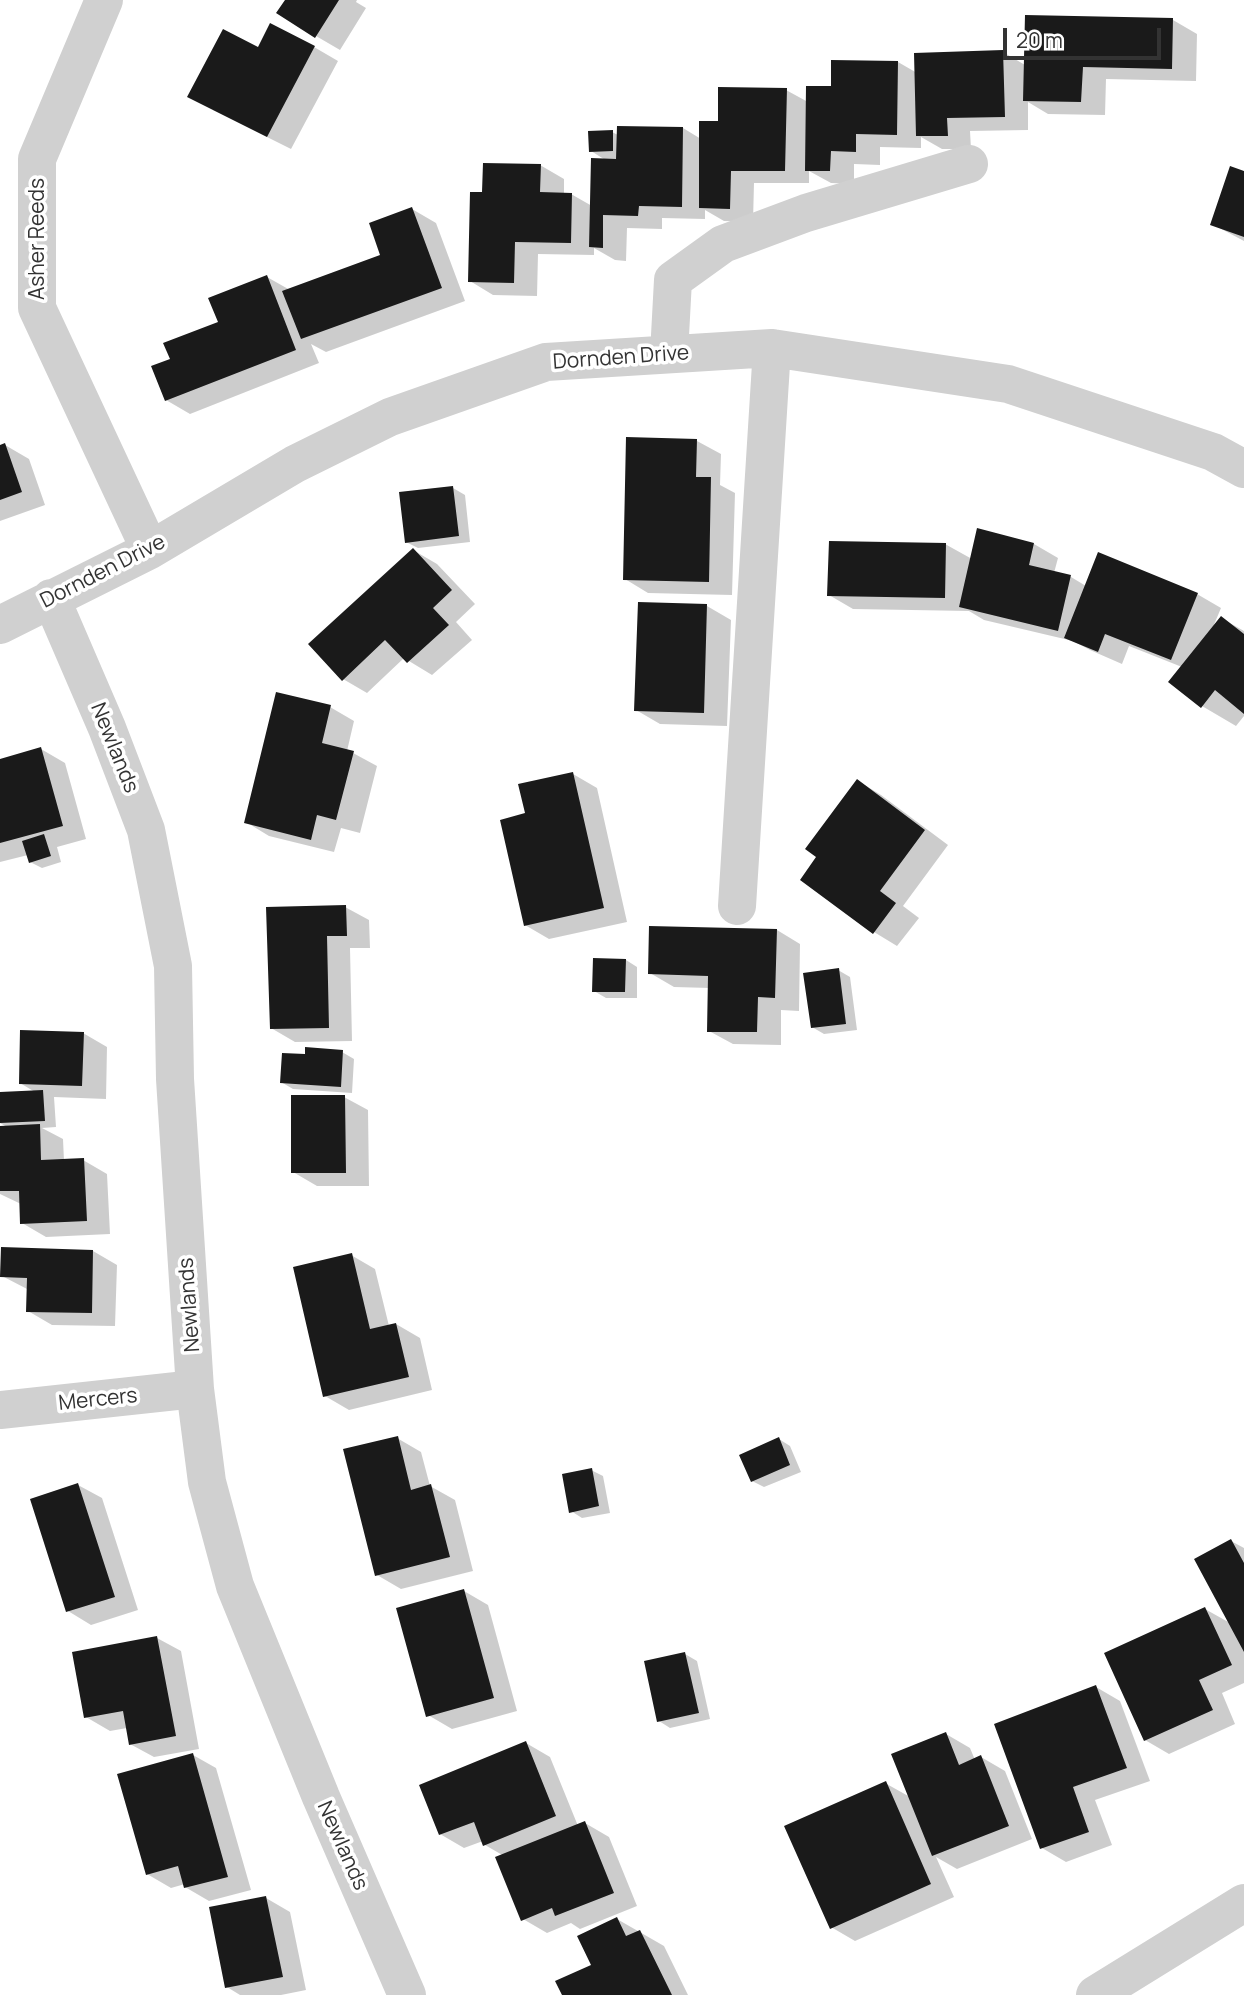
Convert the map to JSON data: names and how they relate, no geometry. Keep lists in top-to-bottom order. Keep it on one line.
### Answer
{"streets":{"street":["Asher Reeds","Dornden Drive","Newlands","Mercers"]},"crossings":[["Asher Reeds","Dornden Drive"],["Dornden Drive","Newlands"],["Newlands","Mercers"]],"scale_bar":"20 m"}
